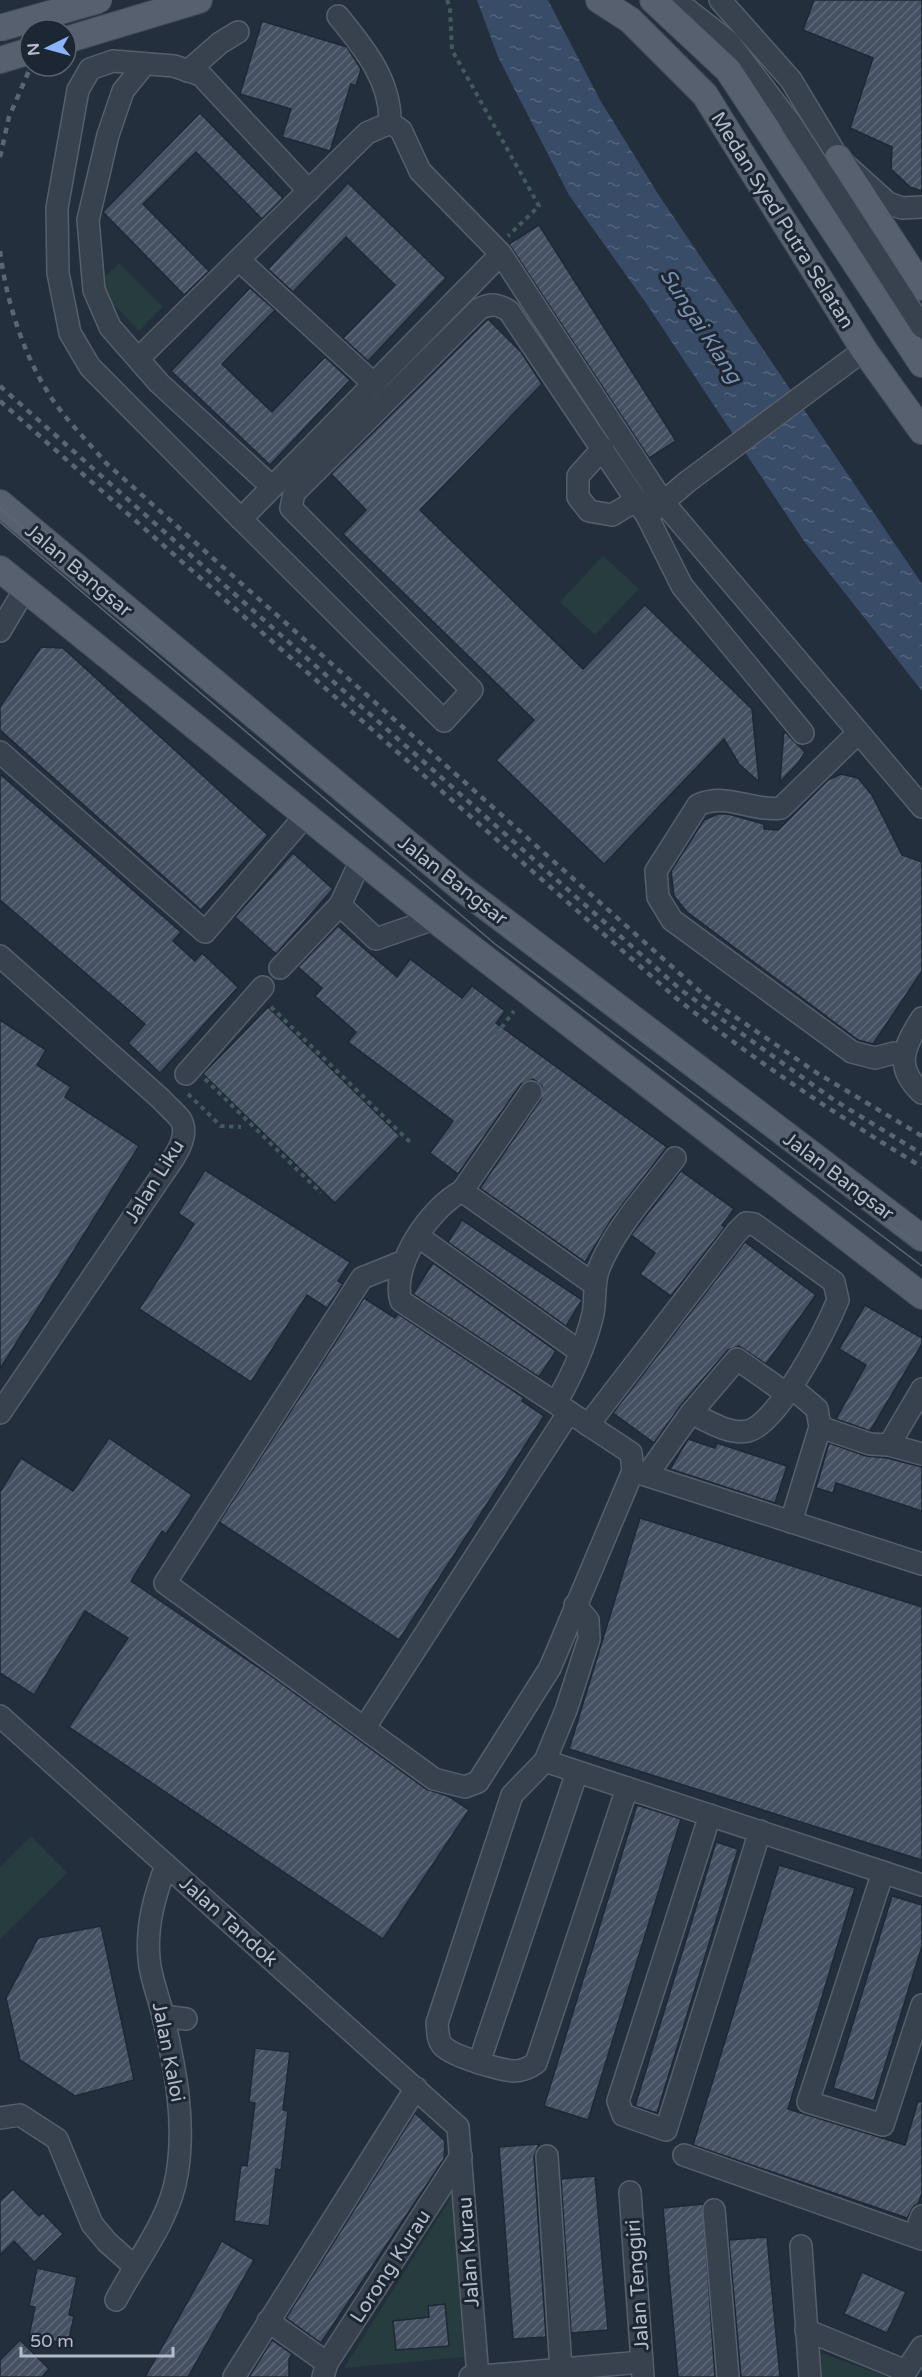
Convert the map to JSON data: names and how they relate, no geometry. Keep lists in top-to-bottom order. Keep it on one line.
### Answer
{"streets":{"main road":["Medan Syed Putra Selatan","Jalan Bangsar"],"street":["Jalan Liku","Jalan Tandok","Jalan Kaloi","Jalan Kurau","Lorong Kurau","Jalan Tenggiri"]},"crossings":[["Jalan Tandok","Jalan Kaloi"],["Jalan Tandok","Jalan Kurau"],["Jalan Kurau","Lorong Kurau"]],"water":["Sungai Klang"],"scale_bar":"50 m","north":"left"}
